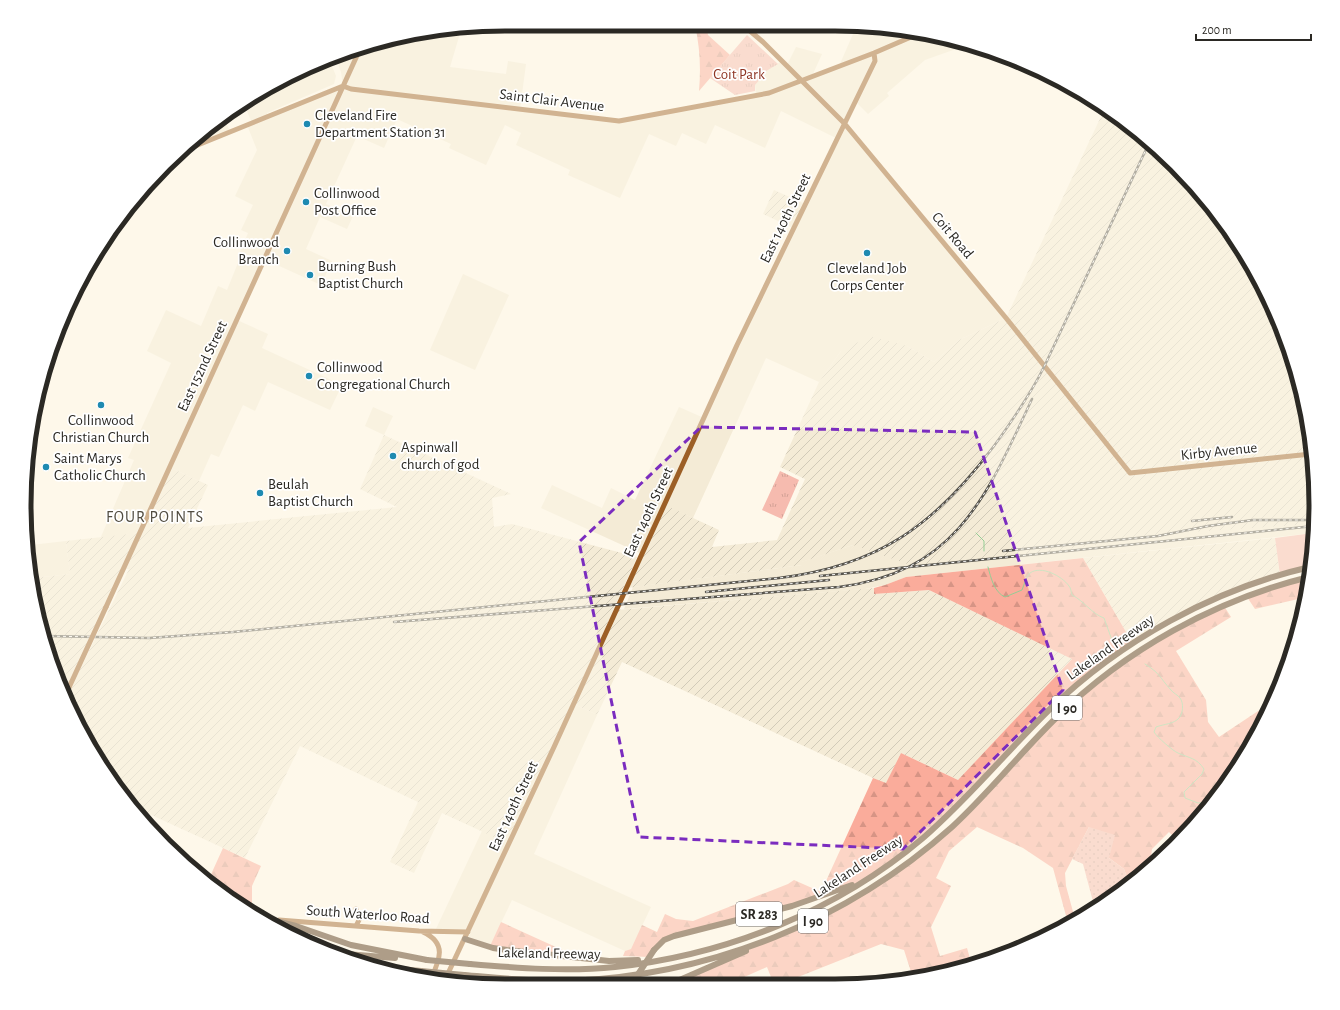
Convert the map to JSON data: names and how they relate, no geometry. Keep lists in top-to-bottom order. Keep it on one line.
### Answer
{"streets":{"highway":["Lakeland Freeway","I 90","SR 283"],"street":["Saint Clair Avenue","East 140th Street","Coit Road","East 152nd Street","Kirby Avenue","South Waterloo Road"]},"crossings":[["Saint Clair Avenue","East 140th Street"],["Saint Clair Avenue","Coit Road"],["Saint Clair Avenue","East 152nd Street"],["East 140th Street","Coit Road"],["East 140th Street","South Waterloo Road"],["Coit Road","Kirby Avenue"],["Lakeland Freeway","SR 283"]],"districts":["FOUR POINTS"],"parks":["Coit Park"],"places":["Cleveland Fire Department Station 31","Collinwood Post Office","Collinwood Branch","Cleveland Job Corps Center","Burning Bush Baptist Church","Collinwood Congregational Church","Collinwood Christian Church","Aspinwall church of god","Saint Marys Catholic Church","Beulah Baptist Church"],"scale_bar":"200 m"}
